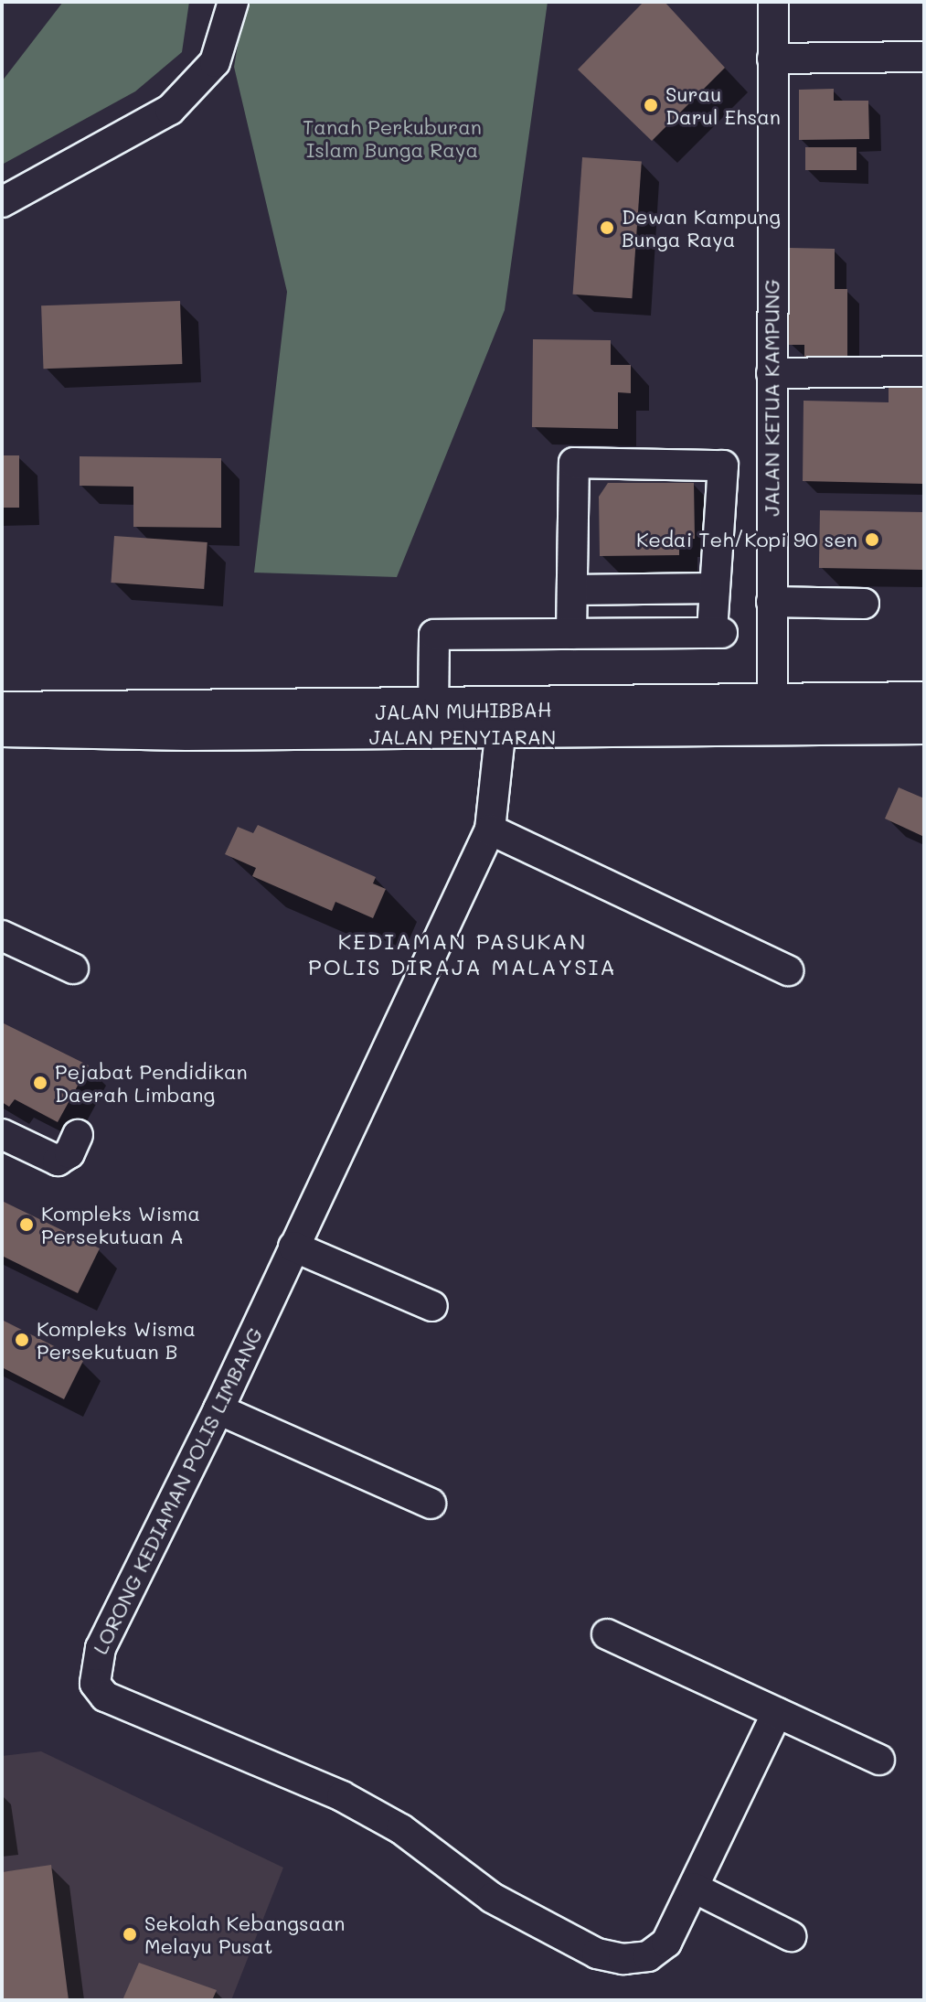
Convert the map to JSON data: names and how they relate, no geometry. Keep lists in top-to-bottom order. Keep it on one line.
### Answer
{"streets":{"main road":["JALAN MUHIBBAH"],"street":["JALAN KETUA KAMPUNG","JALAN PENYIARAN","LORONG KEDIAMAN POLIS LIMBANG"]},"crossings":[["JALAN KETUA KAMPUNG","JALAN MUHIBBAH"],["JALAN MUHIBBAH","JALAN PENYIARAN"],["JALAN MUHIBBAH","LORONG KEDIAMAN POLIS LIMBANG"],["JALAN PENYIARAN","LORONG KEDIAMAN POLIS LIMBANG"]],"districts":["KEDIAMAN PASUKAN POLIS DIRAJA MALAYSIA"],"parks":["Tanah Perkuburan Islam Bunga Raya"],"places":["Surau Darul Ehsan","Dewan Kampung Bunga Raya","Kedai Teh/Kopi 90 sen","Pejabat Pendidikan Daerah Limbang","Kompleks Wisma Persekutuan A","Kompleks Wisma Persekutuan B","Sekolah Kebangsaan Melayu Pusat"]}
